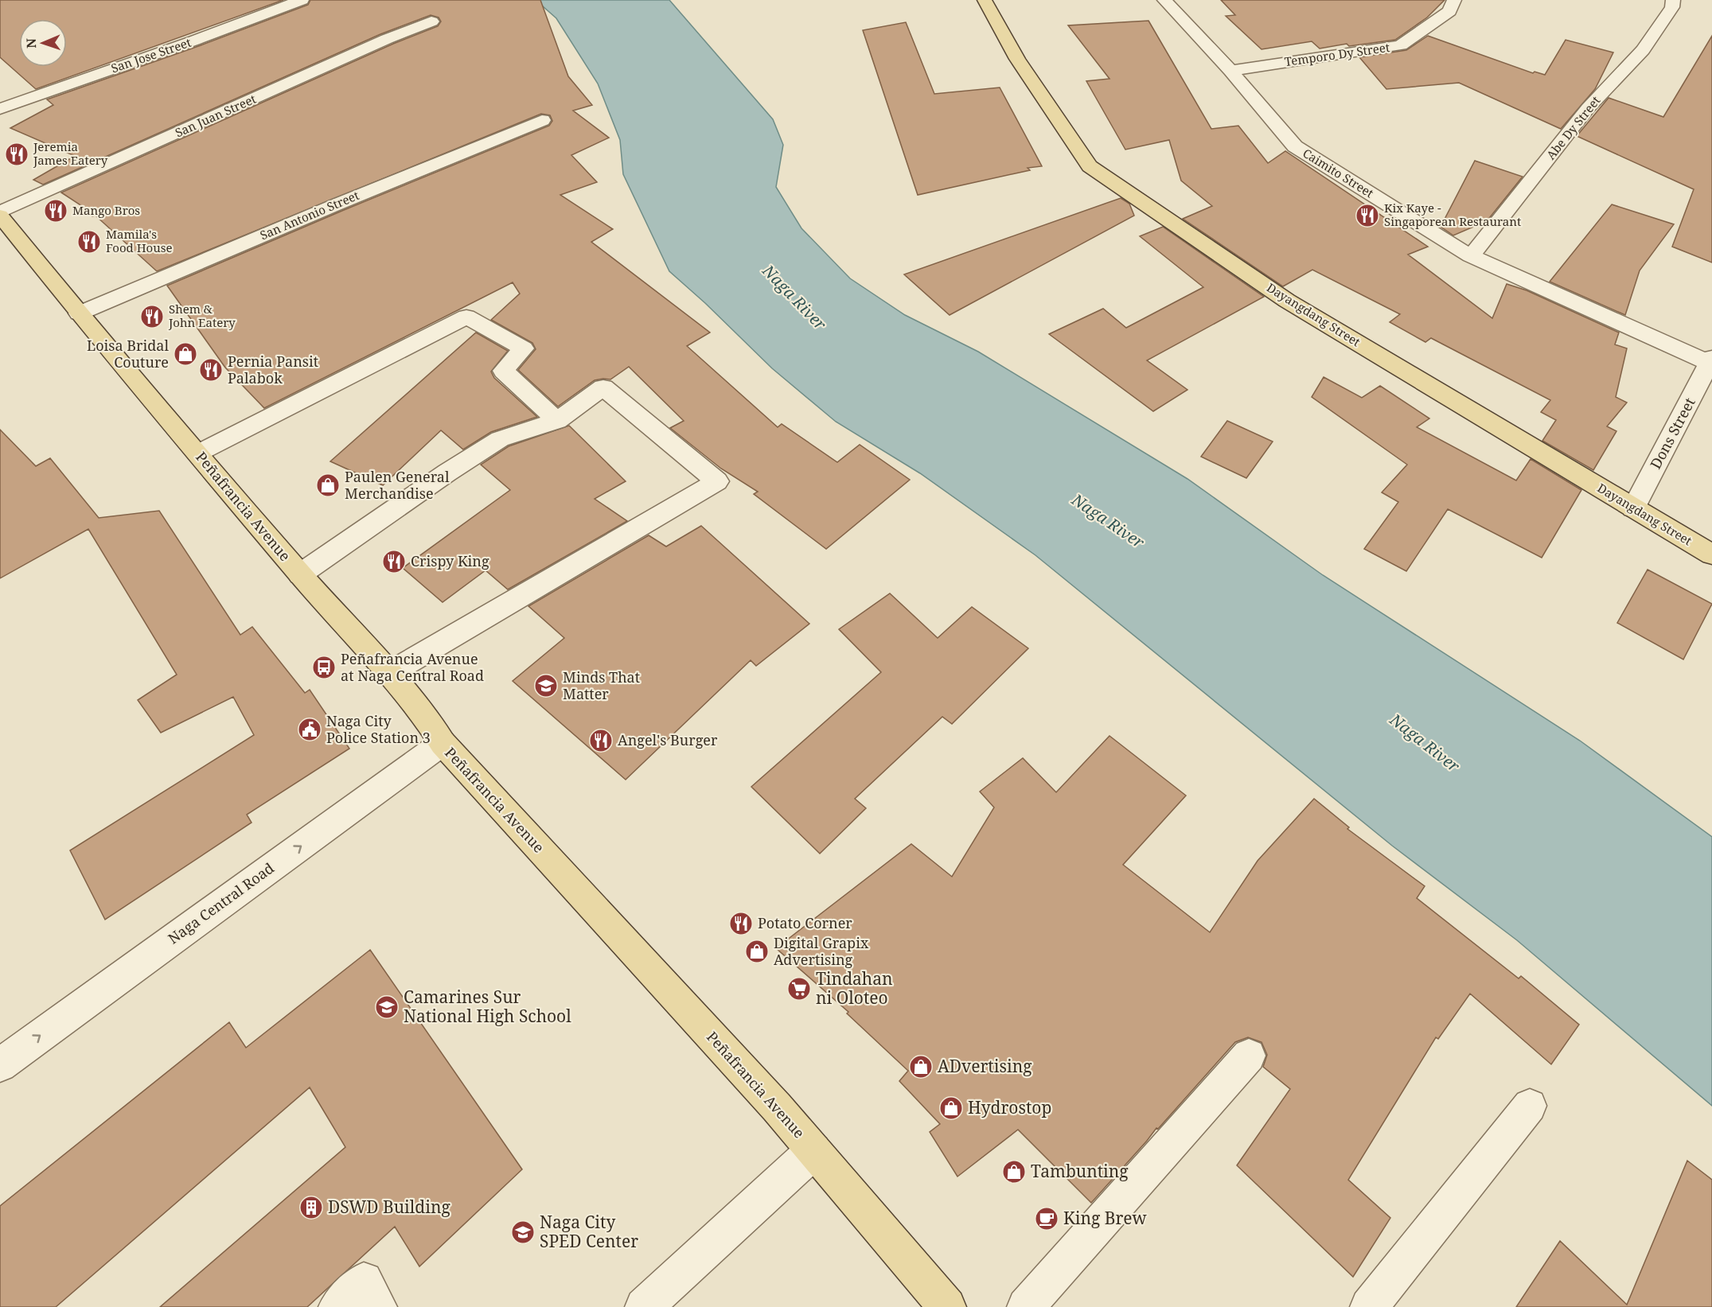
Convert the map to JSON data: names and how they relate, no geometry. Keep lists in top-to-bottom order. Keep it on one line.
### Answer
{"streets":{"main road":["Dayangdang Street","Peñafrancia Avenue"],"street":["Temporo Dy Street","San Jose Street","San Juan Street","Abe Dy Street","Caimito Street","San Antonio Street","Dons Street","Naga Central Road"]},"crossings":[["Temporo Dy Street","Caimito Street"],["San Juan Street","Peñafrancia Avenue"],["Abe Dy Street","Caimito Street"],["Caimito Street","Dons Street"],["San Antonio Street","Peñafrancia Avenue"],["Dayangdang Street","Dons Street"],["Peñafrancia Avenue","Naga Central Road"]],"one_way":["Naga Central Road"],"water":["Naga River"],"places":{"restaurant":["Jeremia James Eatery","Mango Bros","Kix Kaye - Singaporean Restaurant","Mamila's Food House","Shem & John Eatery","Pernia Pansit Palabok","Crispy King","Angel's Burger","Potato Corner"],"shop":["Loisa Bridal Couture","Paulen General Merchandise","Digital Grapix Advertising","ADvertising","Hydrostop","Tambunting"],"bus stop":["Peñafrancia Avenue at Naga Central Road"],"school or university":["Minds That Matter","Camarines Sur National High School","Naga City SPED Center"],"public building":["Naga City Police Station 3"],"supermarket":["Tindahan ni Oloteo"],"building":["DSWD Building"],"cafe":["King Brew"]},"north":"left"}
